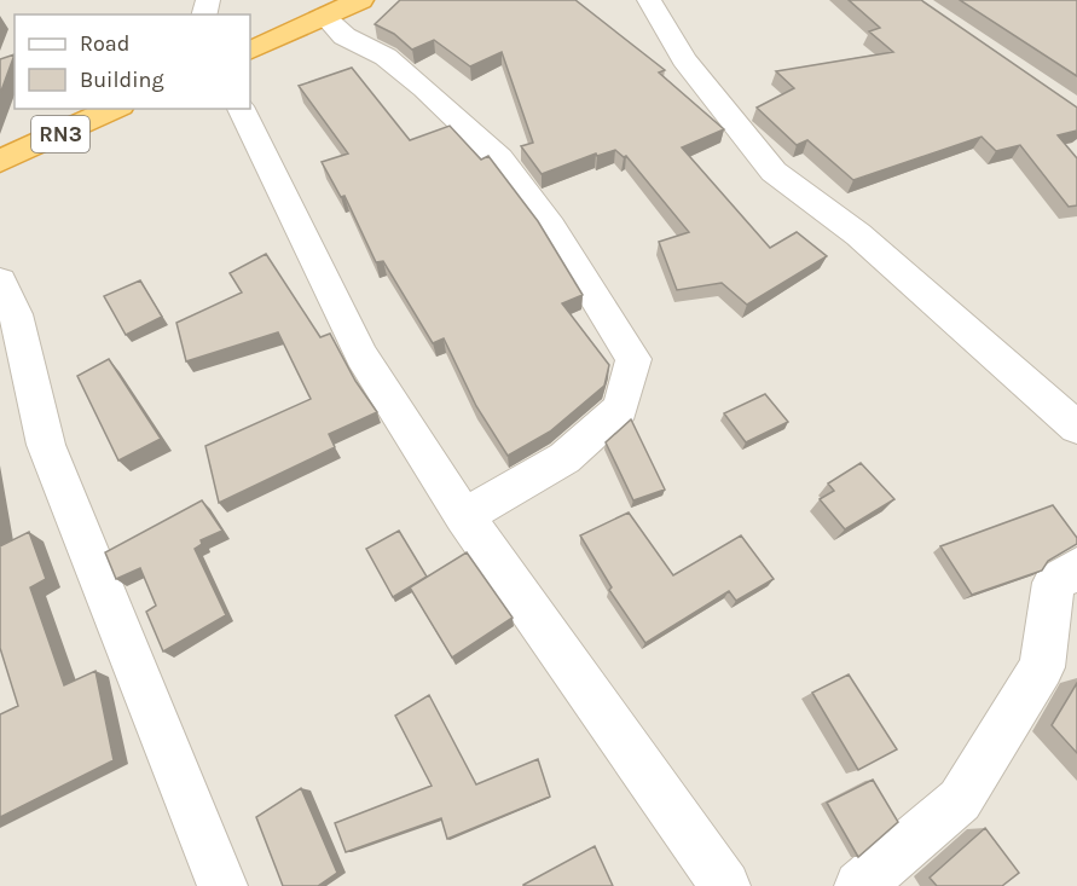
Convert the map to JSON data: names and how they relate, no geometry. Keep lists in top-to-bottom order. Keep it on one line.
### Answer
{"streets":{"highway":["RN3"]},"legend":["Road","Building"]}
